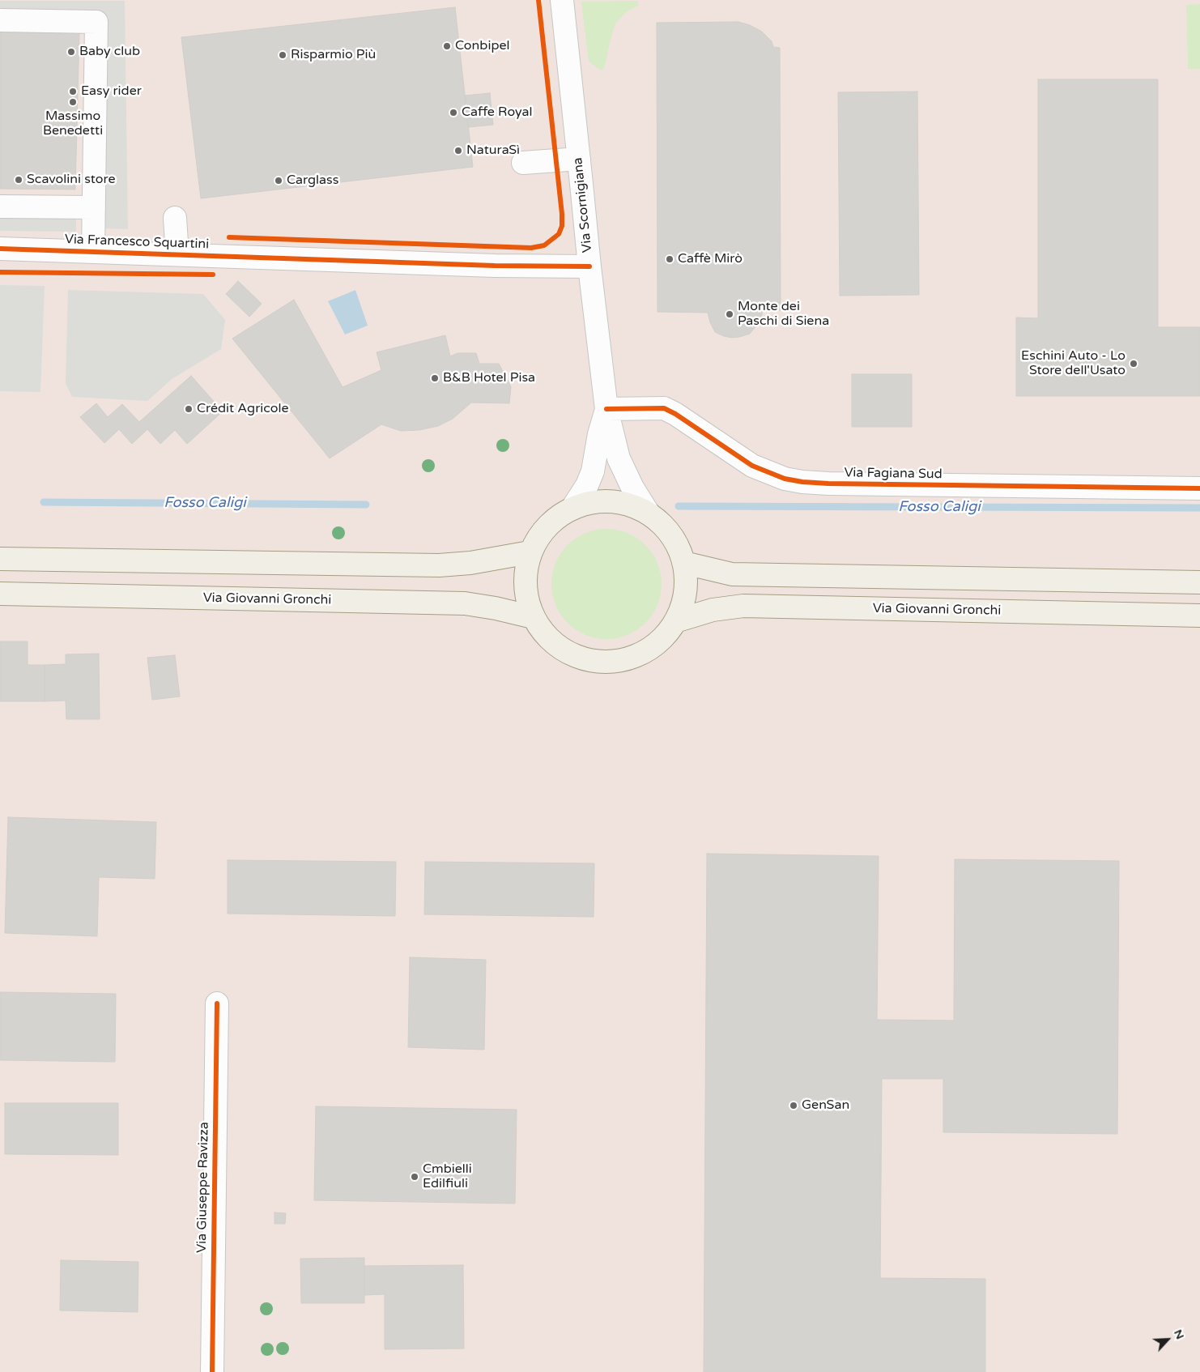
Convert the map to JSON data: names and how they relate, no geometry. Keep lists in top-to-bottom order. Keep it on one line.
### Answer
{"streets":{"main road":["Via Giovanni Gronchi"],"street":["Via Scornigiana","Via Francesco Squartini","Via Fagiana Sud","Via Giuseppe Ravizza"]},"crossings":[["Via Scornigiana","Via Francesco Squartini"],["Via Scornigiana","Via Fagiana Sud"]],"water":["Fosso Caligi"],"places":["Conbipel","Baby club","Risparmio Più","Easy rider","Massimo Benedetti","Caffe Royal","NaturaSì","Scavolini store","Carglass","Caffè Mirò","Monte dei Paschi di Siena","Eschini Auto - Lo Store dell'Usato","B&B Hotel Pisa","Crédit Agricole","GenSan","Cmbielli Edilfiuli"],"north":"top right"}
